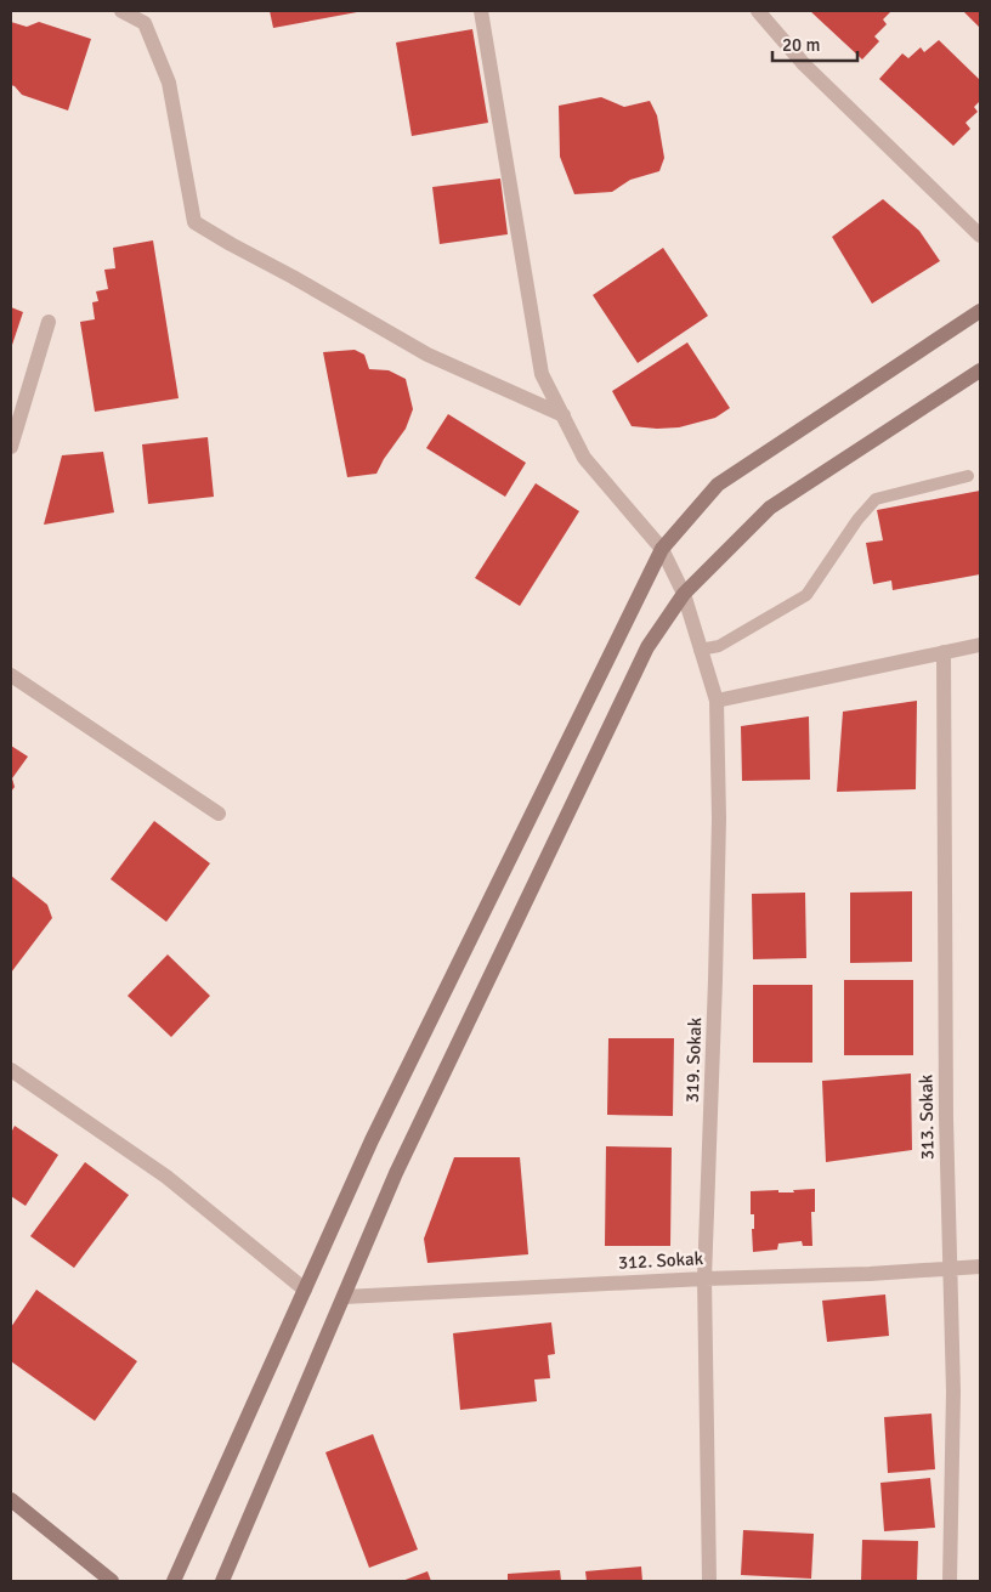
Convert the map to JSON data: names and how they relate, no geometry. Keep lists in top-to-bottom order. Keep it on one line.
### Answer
{"streets":{"street":["319. Sokak","313. Sokak","312. Sokak"]},"crossings":[["319. Sokak","312. Sokak"],["313. Sokak","312. Sokak"]],"scale_bar":"20 m"}
